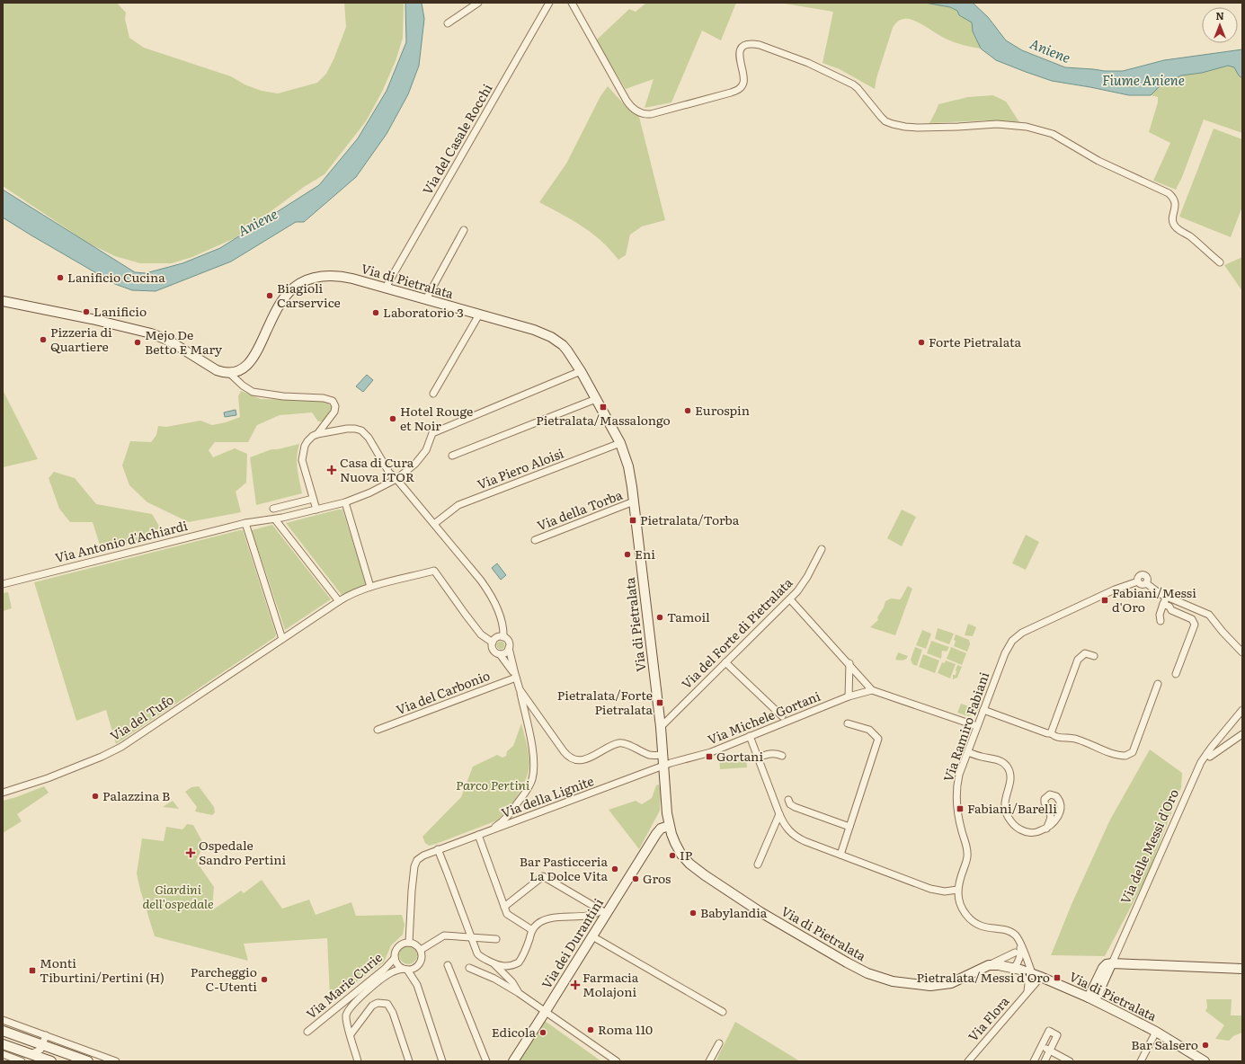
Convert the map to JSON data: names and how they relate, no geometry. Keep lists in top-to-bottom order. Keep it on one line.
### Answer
{"streets":{"street":["Via del Casale Rocchi","Via di Pietralata","Via Piero Aloisi","Via della Torba","Via Antonio d'Achiardi","Via del Forte di Pietralata","Via del Carbonio","Via del Tufo","Via Michele Gortani","Via Ramiro Fabiani","Via della Lignite","Via delle Messi d'Oro","Via dei Durantini","Via Marie Curie","Via Flora"]},"crossings":[["Via del Casale Rocchi","Via di Pietralata"],["Via di Pietralata","Via Piero Aloisi"],["Via di Pietralata","Via della Torba"],["Via di Pietralata","Via Antonio d'Achiardi"],["Via di Pietralata","Via del Forte di Pietralata"],["Via di Pietralata","Via Michele Gortani"],["Via di Pietralata","Via Ramiro Fabiani"],["Via di Pietralata","Via della Lignite"],["Via di Pietralata","Via dei Durantini"],["Via di Pietralata","Via Flora"],["Via Michele Gortani","Via della Lignite"],["Via Ramiro Fabiani","Via Flora"],["Via della Lignite","Via Marie Curie"]],"water":["Aniene","Fiume Aniene"],"parks":["Parco Pertini","Giardini dell'ospedale"],"places":{"other":["Lanificio Cucina","Biagioli Carservice","Lanificio","Laboratorio 3","Pizzeria di Quartiere","Mejo De Betto E Mary","Forte Pietralata","Eurospin","Hotel Rouge et Noir","Eni","Tamoil","Palazzina B","IP","Bar Pasticceria La Dolce Vita","Gros","Babylandia","Parcheggio C-Utenti","Roma 110","Edicola","Bar Salsero"],"transit":["Pietralata/Massalongo","Pietralata/Torba","Fabiani/Messi d'Oro","Pietralata/Forte Pietralata","Gortani","Fabiani/Barelli","Monti Tiburtini/Pertini (H)","Pietralata/Messi d'Oro"],"health":["Casa di Cura Nuova ITOR","Ospedale Sandro Pertini","Farmacia Molajoni"]},"north":"top"}
